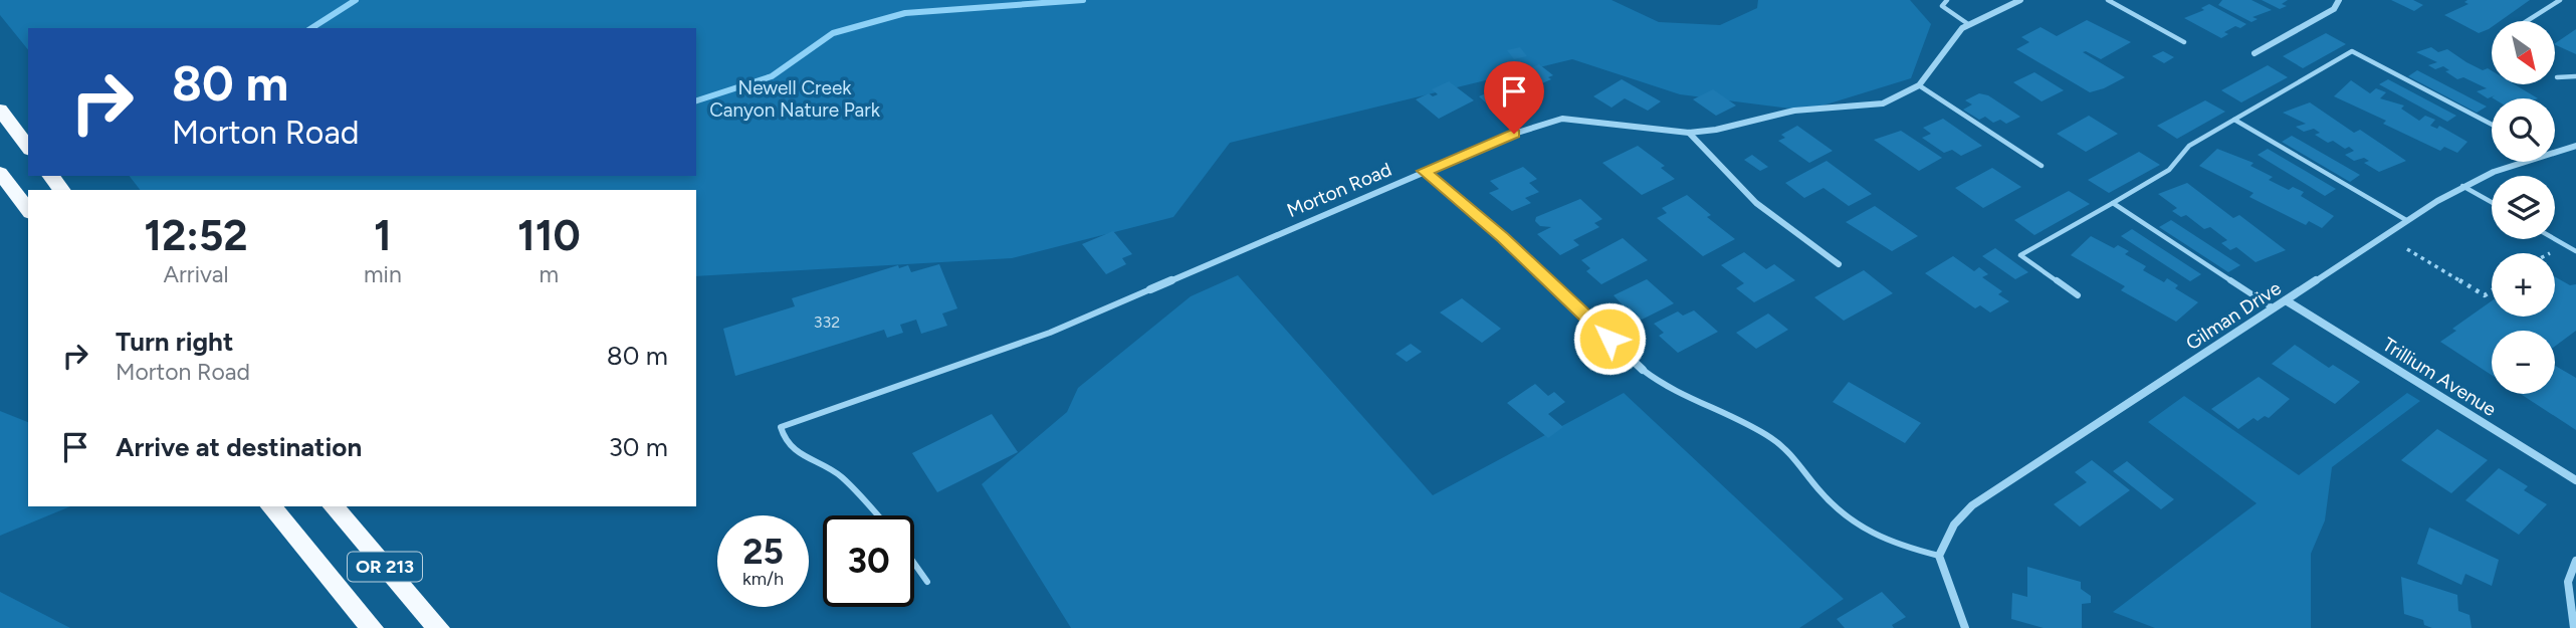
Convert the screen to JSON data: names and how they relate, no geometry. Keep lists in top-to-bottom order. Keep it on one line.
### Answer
{"streets":{"highway":["OR 213"],"street":["Morton Road","Gilman Drive","Trillium Avenue"]},"crossings":[["Gilman Drive","Trillium Avenue"]],"parks":["Newell Creek Canyon Nature Park"],"house_numbers":["332"],"north":"bottom right","page":{"map_buttons":["+","−"],"turn":["80 m","Morton Road"],"eta":["12:52","Arrival","1","min","110","m"],"list":[{"name":"Turn right","note":"Morton Road","value":"80 m"},{"name":"Arrive at destination","value":"30 m"}],"speed":"25 km/h","limit":"30"}}
